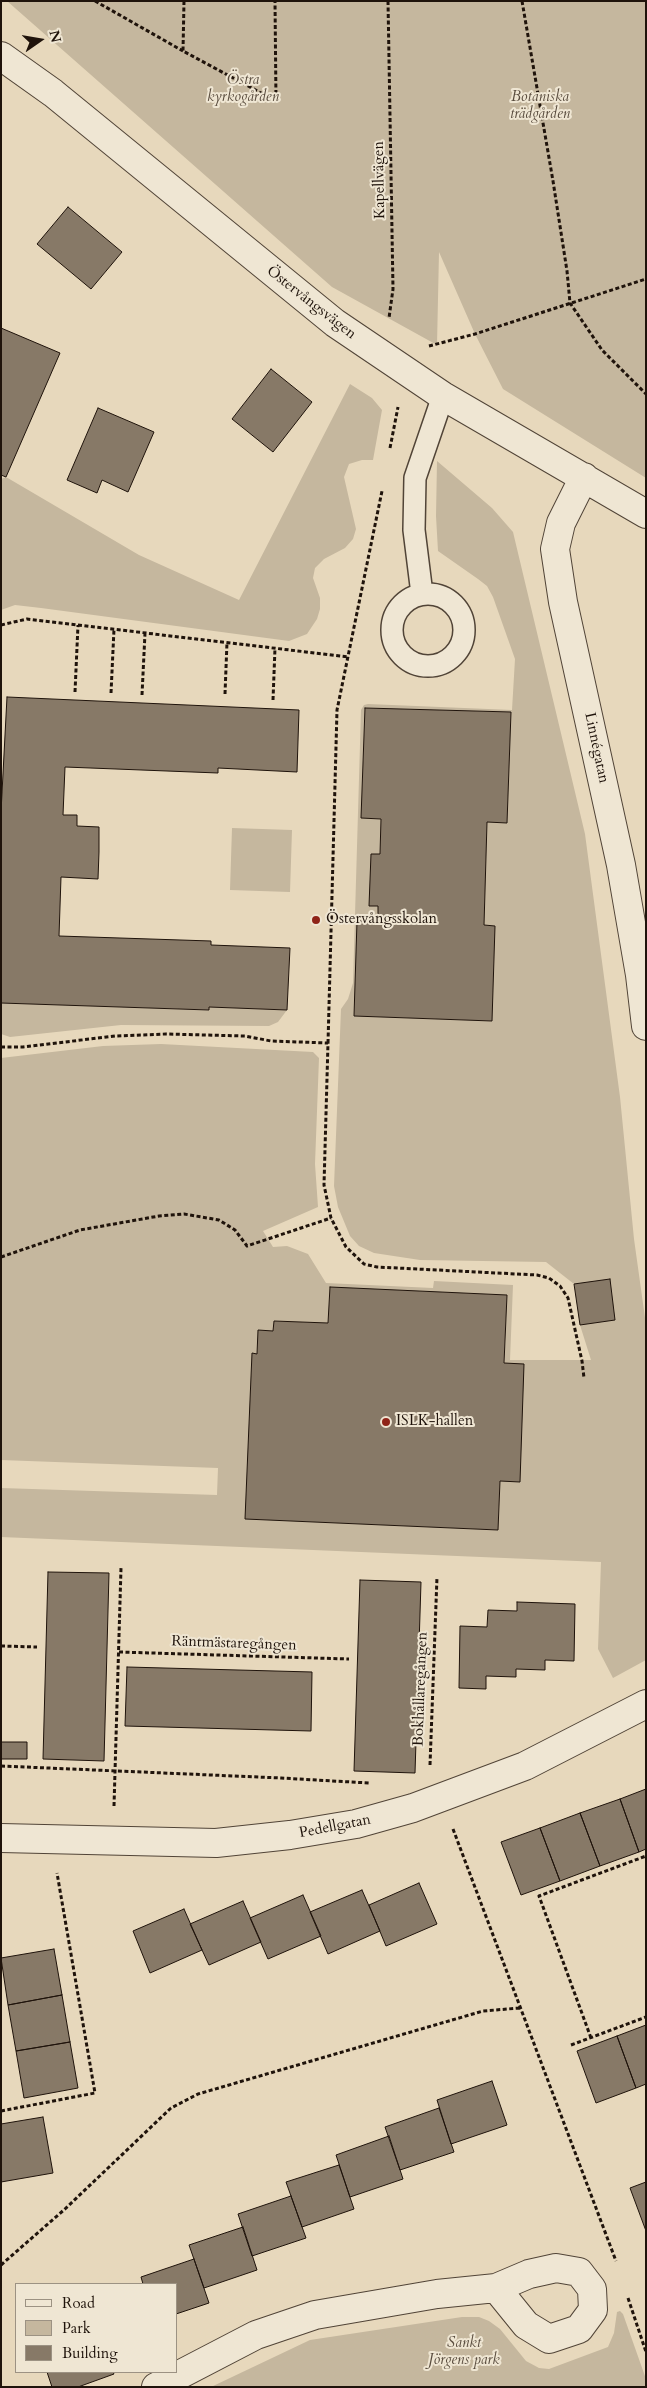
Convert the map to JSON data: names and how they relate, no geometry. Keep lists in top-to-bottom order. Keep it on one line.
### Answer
{"streets":{"street":["Östervångsvägen","Linnégatan","Pedellgatan"],"path":["Kapellvägen","Räntmästaregången","Bokhållaregången"]},"crossings":[["Kapellvägen","Östervångsvägen"],["Östervångsvägen","Linnégatan"],["Bokhållaregången","Pedellgatan"]],"parks":["Östra kyrkogården","Botaniska trädgården","Sankt Jörgens park"],"places":["Östervångsskolan","ISLK-hallen"],"legend":["Road","Park","Building"],"north":"right"}
